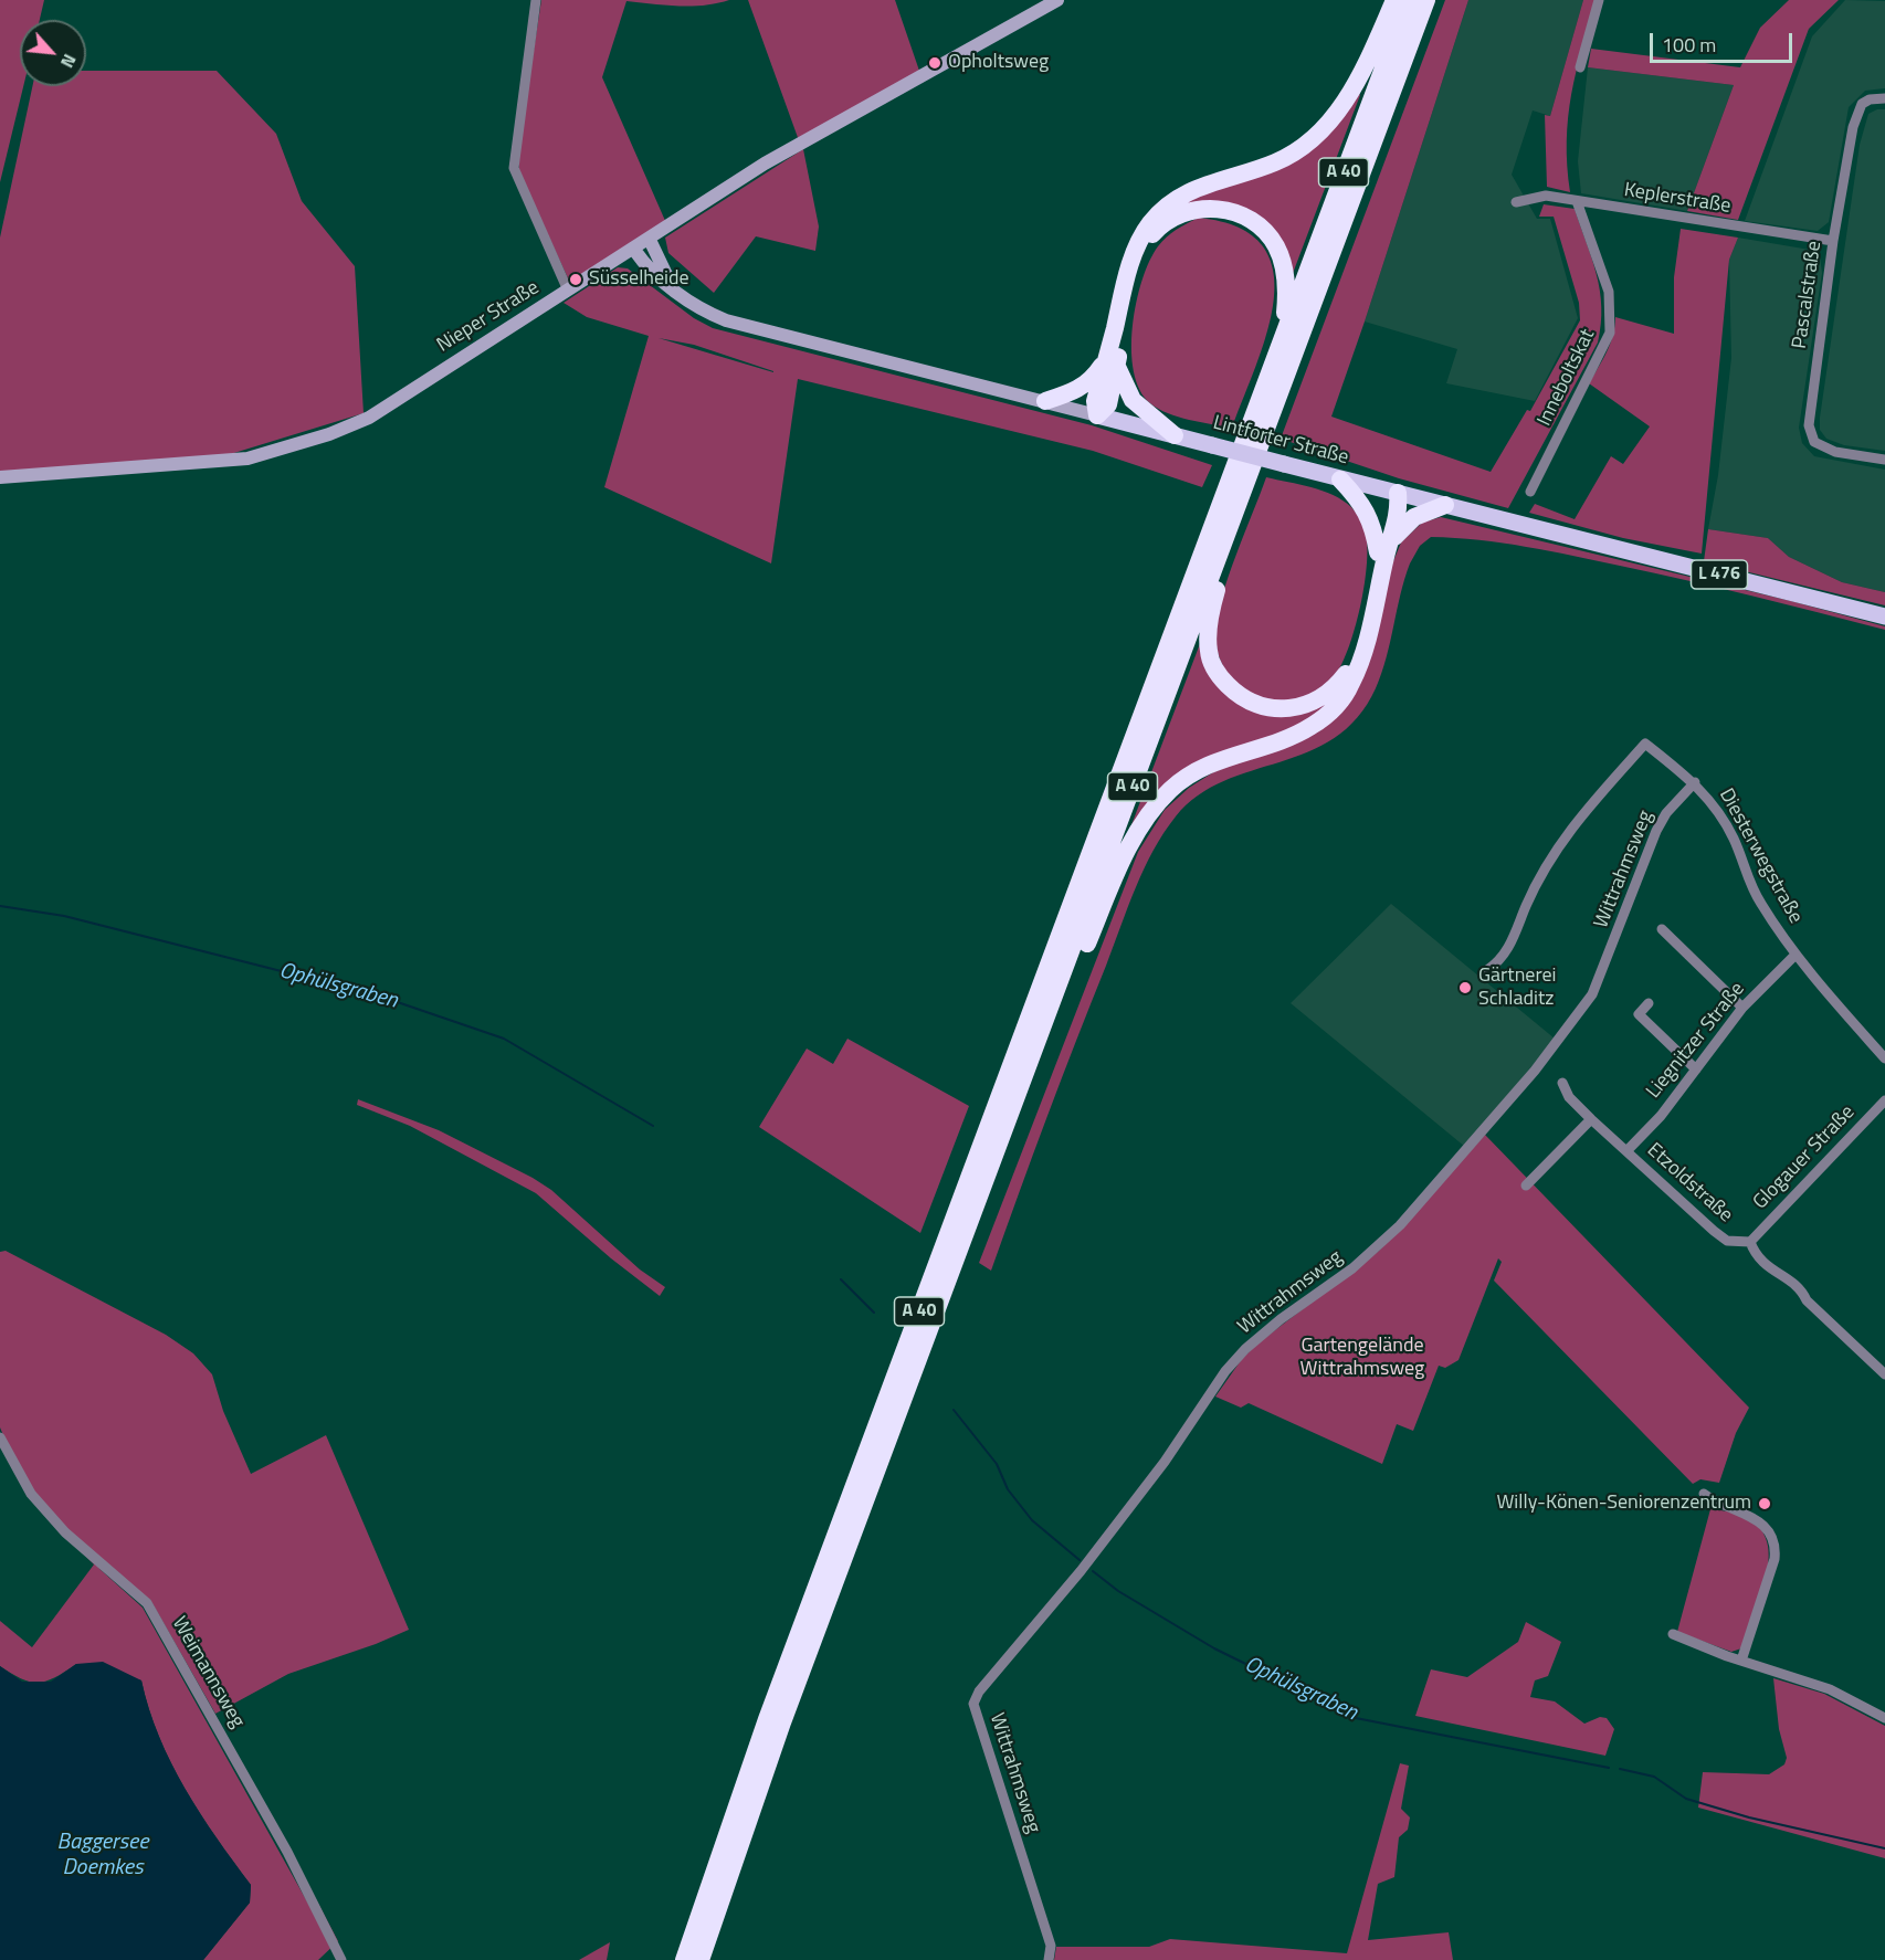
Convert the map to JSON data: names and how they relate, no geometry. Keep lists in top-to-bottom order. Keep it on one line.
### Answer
{"streets":{"highway":["A 40"],"main road":["Nieper Straße","Lintforter Straße","L 476"],"street":["Keplerstraße","Pascalstraße","Inneboltskat","Diesterwegstraße","Wittrahmsweg","Liegnitzer Straße","Glogauer Straße","Etzoldstraße","Weimannsweg"]},"crossings":[["Keplerstraße","Pascalstraße"],["Keplerstraße","Inneboltskat"],["Nieper Straße","Lintforter Straße"],["Diesterwegstraße","Wittrahmsweg"],["Diesterwegstraße","Liegnitzer Straße"],["Liegnitzer Straße","Etzoldstraße"],["Glogauer Straße","Etzoldstraße"]],"water":["Ophülsgraben","Baggersee Doemkes"],"parks":["Gartengelände Wittrahmsweg"],"places":["Opholtsweg","Süsselheide","Gärtnerei Schladitz","Willy-Könen-Seniorenzentrum"],"scale_bar":"100 m","north":"bottom right"}
